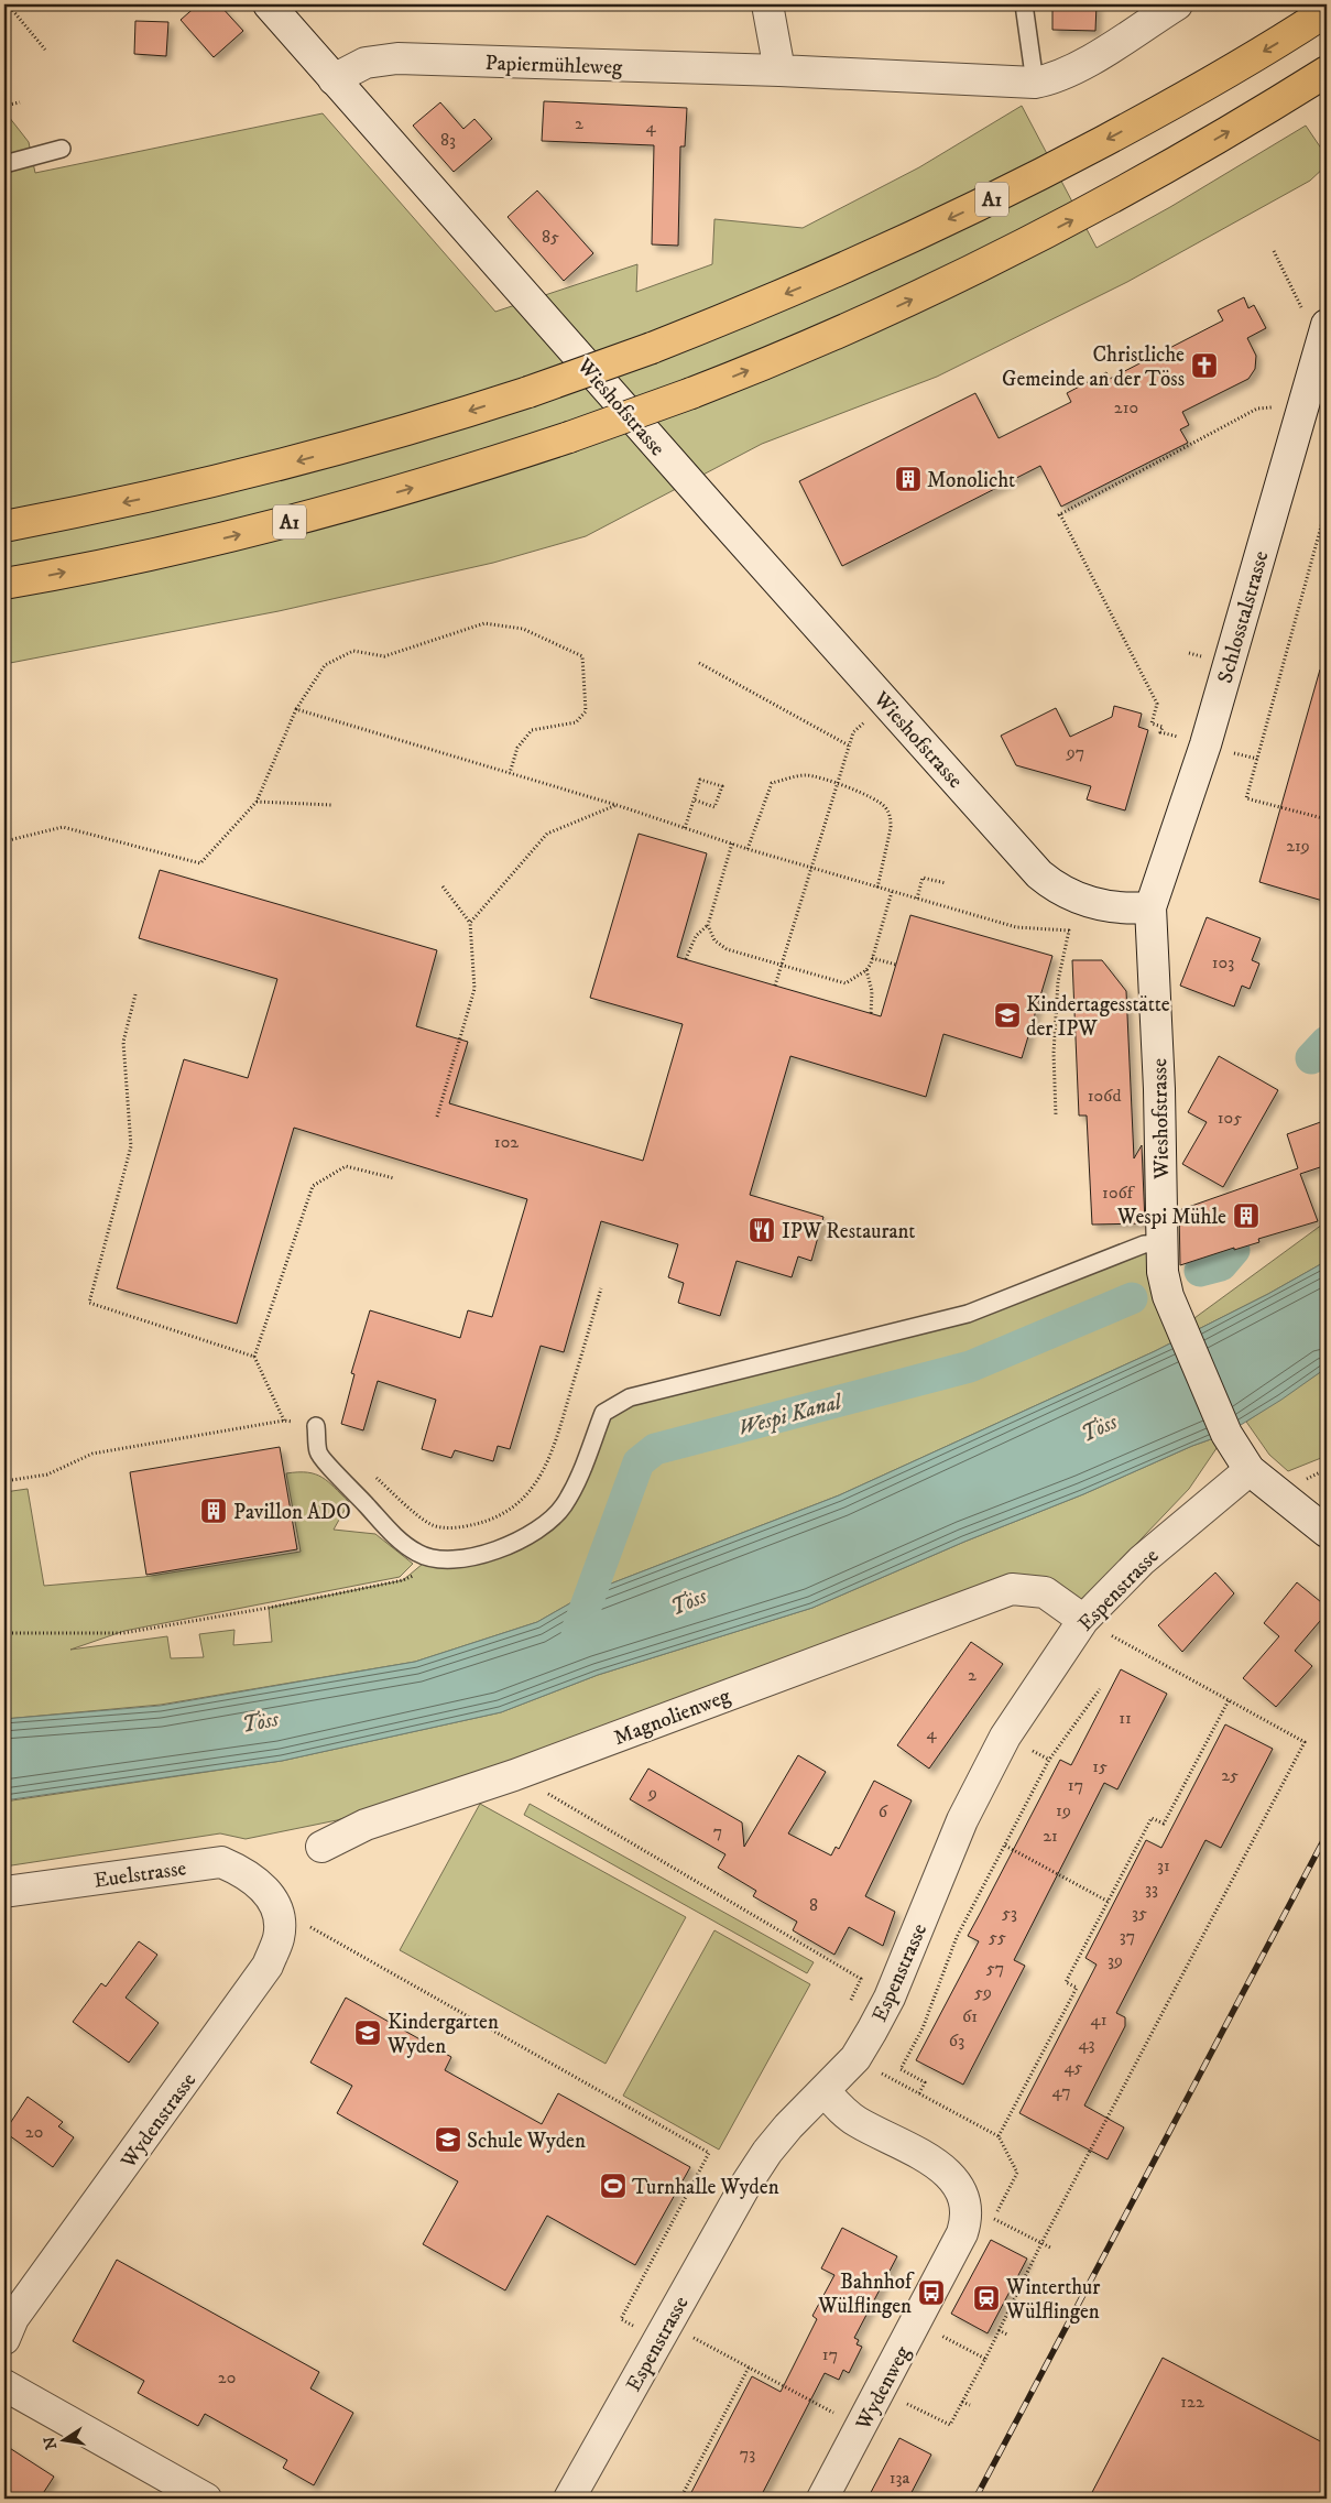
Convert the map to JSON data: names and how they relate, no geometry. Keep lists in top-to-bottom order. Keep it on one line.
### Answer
{"streets":{"highway":["A1"],"street":["Papiermühleweg","Wieshofstrasse","Schlosstalstrasse","Espenstrasse","Magnolienweg","Euelstrasse","Wydenstrasse","Wydenweg"]},"crossings":[["Papiermühleweg","Wieshofstrasse"],["Wieshofstrasse","Schlosstalstrasse"],["Wieshofstrasse","Espenstrasse"],["Espenstrasse","Magnolienweg"],["Espenstrasse","Wydenweg"],["Euelstrasse","Wydenstrasse"]],"water":["Wespi Kanal","Töss"],"places":{"church":["Christliche Gemeinde an der Töss"],"building":["Monolicht","Wespi Mühle","Pavillon ADO"],"school or university":["Kindertagesstätte der IPW","Kindergarten Wyden","Schule Wyden"],"restaurant":["IPW Restaurant"],"sports":["Turnhalle Wyden"],"bus stop":["Bahnhof Wülflingen"],"station":["Winterthur Wülflingen"]},"house_numbers":["2","4","83","85","210","97","219","103","106d","105","102","106f","2","11","4","15","25","17","9","19","6","7","21","31","33","8","53","35","37","55","39","57","59","61","41","63","43","45","47","20","17","20","122","73","13a"],"north":"left"}
